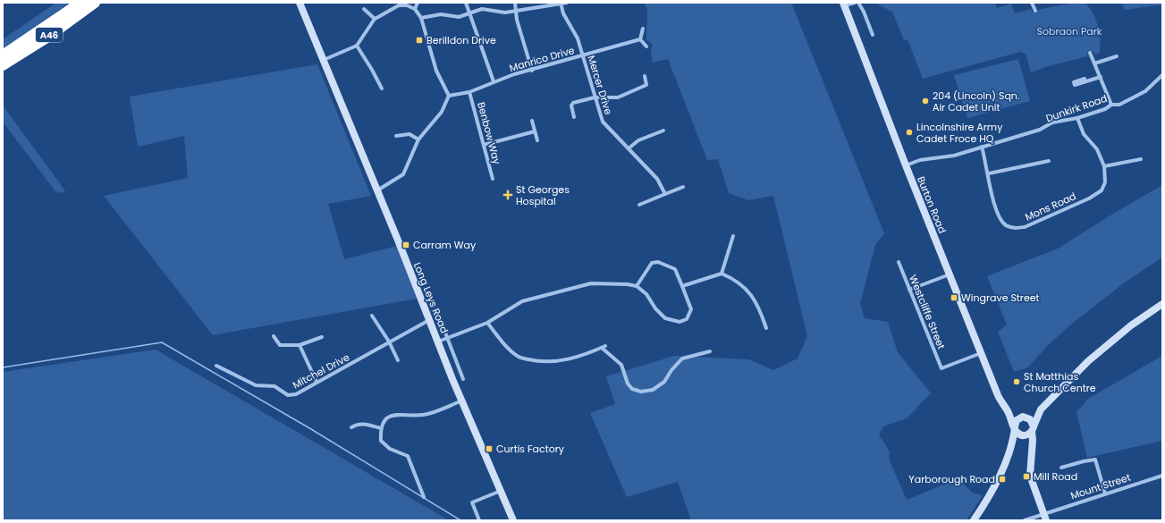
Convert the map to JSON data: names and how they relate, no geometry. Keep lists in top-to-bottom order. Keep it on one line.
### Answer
{"streets":{"highway":["A46"],"main road":["Burton Road","Long Leys Road"],"street":["Manrico Drive","Mercer Drive","Dunkirk Road","Benbow Way","Mons Road","Westcliffe Street","Mitchel Drive","Mount Street"]},"crossings":[["Manrico Drive","Mercer Drive"],["Manrico Drive","Benbow Way"],["Dunkirk Road","Burton Road"],["Dunkirk Road","Mons Road"],["Burton Road","Westcliffe Street"],["Long Leys Road","Mitchel Drive"]],"parks":["Sobraon Park"],"places":{"transit":["Berilldon Drive","Carram Way","Wingrave Street","Curtis Factory","Mill Road","Yarborough Road"],"other":["204 (Lincoln) Sqn. Air Cadet Unit","Lincolnshire Army Cadet Froce HQ","St Matthias Church Centre"],"health":["St Georges Hospital"]}}
